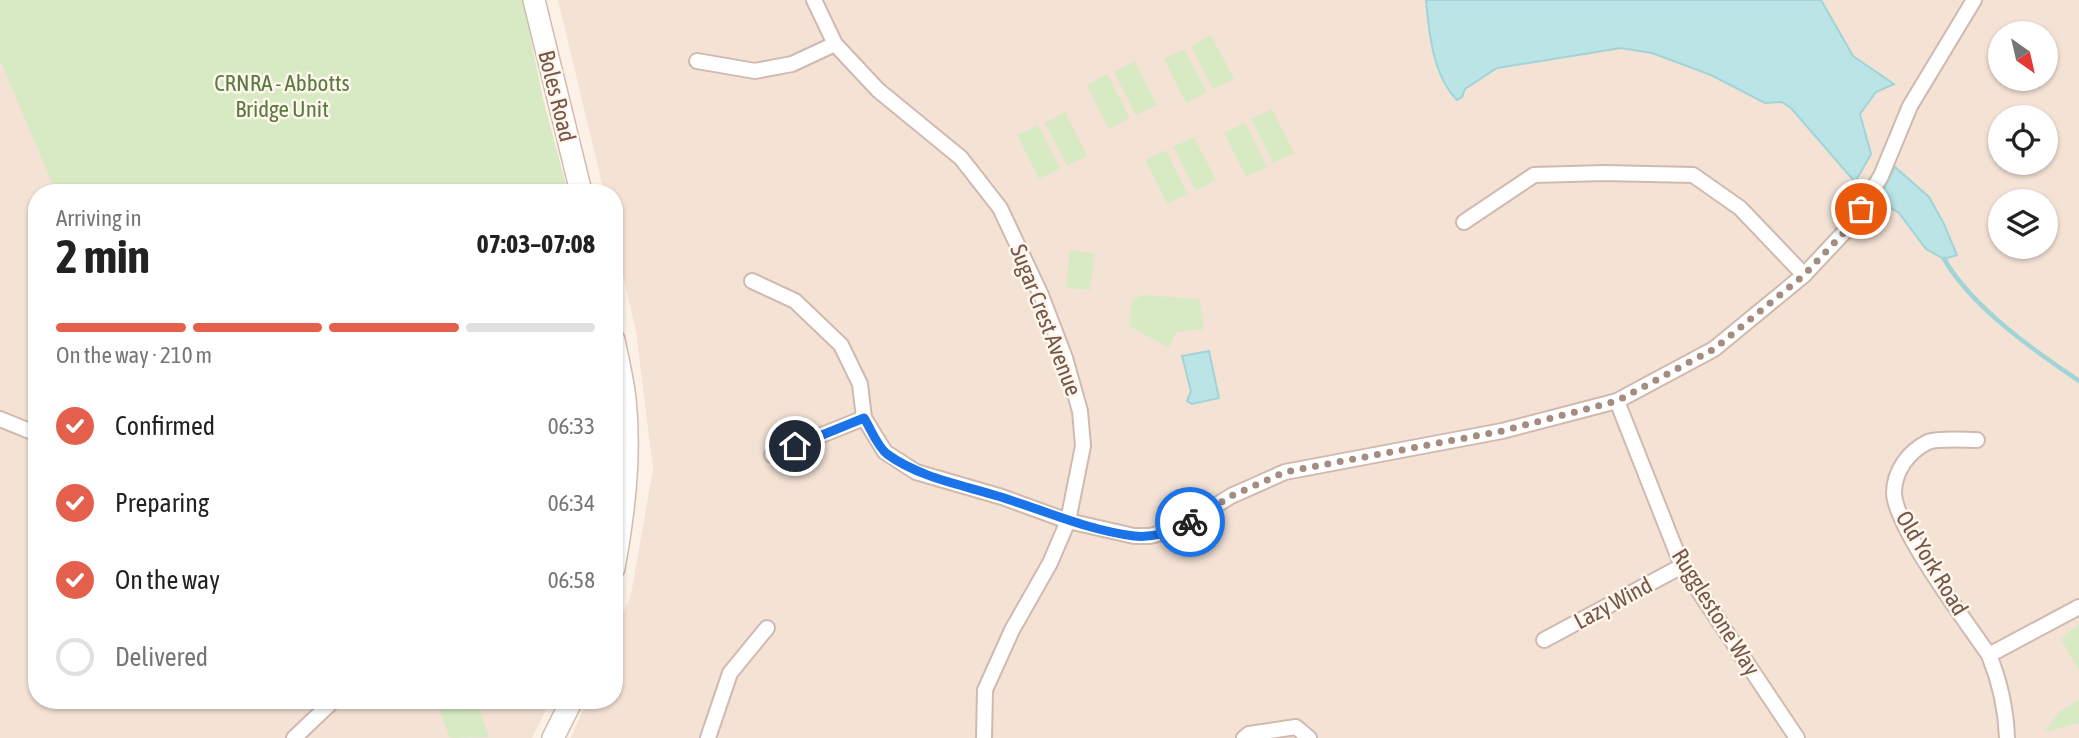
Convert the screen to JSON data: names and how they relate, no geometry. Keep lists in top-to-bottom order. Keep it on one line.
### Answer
{"streets":{"street":["Boles Road","Sugar Crest Avenue","Old York Road","Lazy Wind","Rugglestone Way"]},"crossings":[["Lazy Wind","Rugglestone Way"]],"parks":["CRNRA - Abbotts Bridge Unit"],"north":"bottom right","page":{"heading":["2 min","Arriving in","07:03–07:08"],"bar":"On the way · 210 m","list":[["Confirmed","06:33"],["Preparing","06:34"],["On the way","06:58"],"Delivered"]}}
